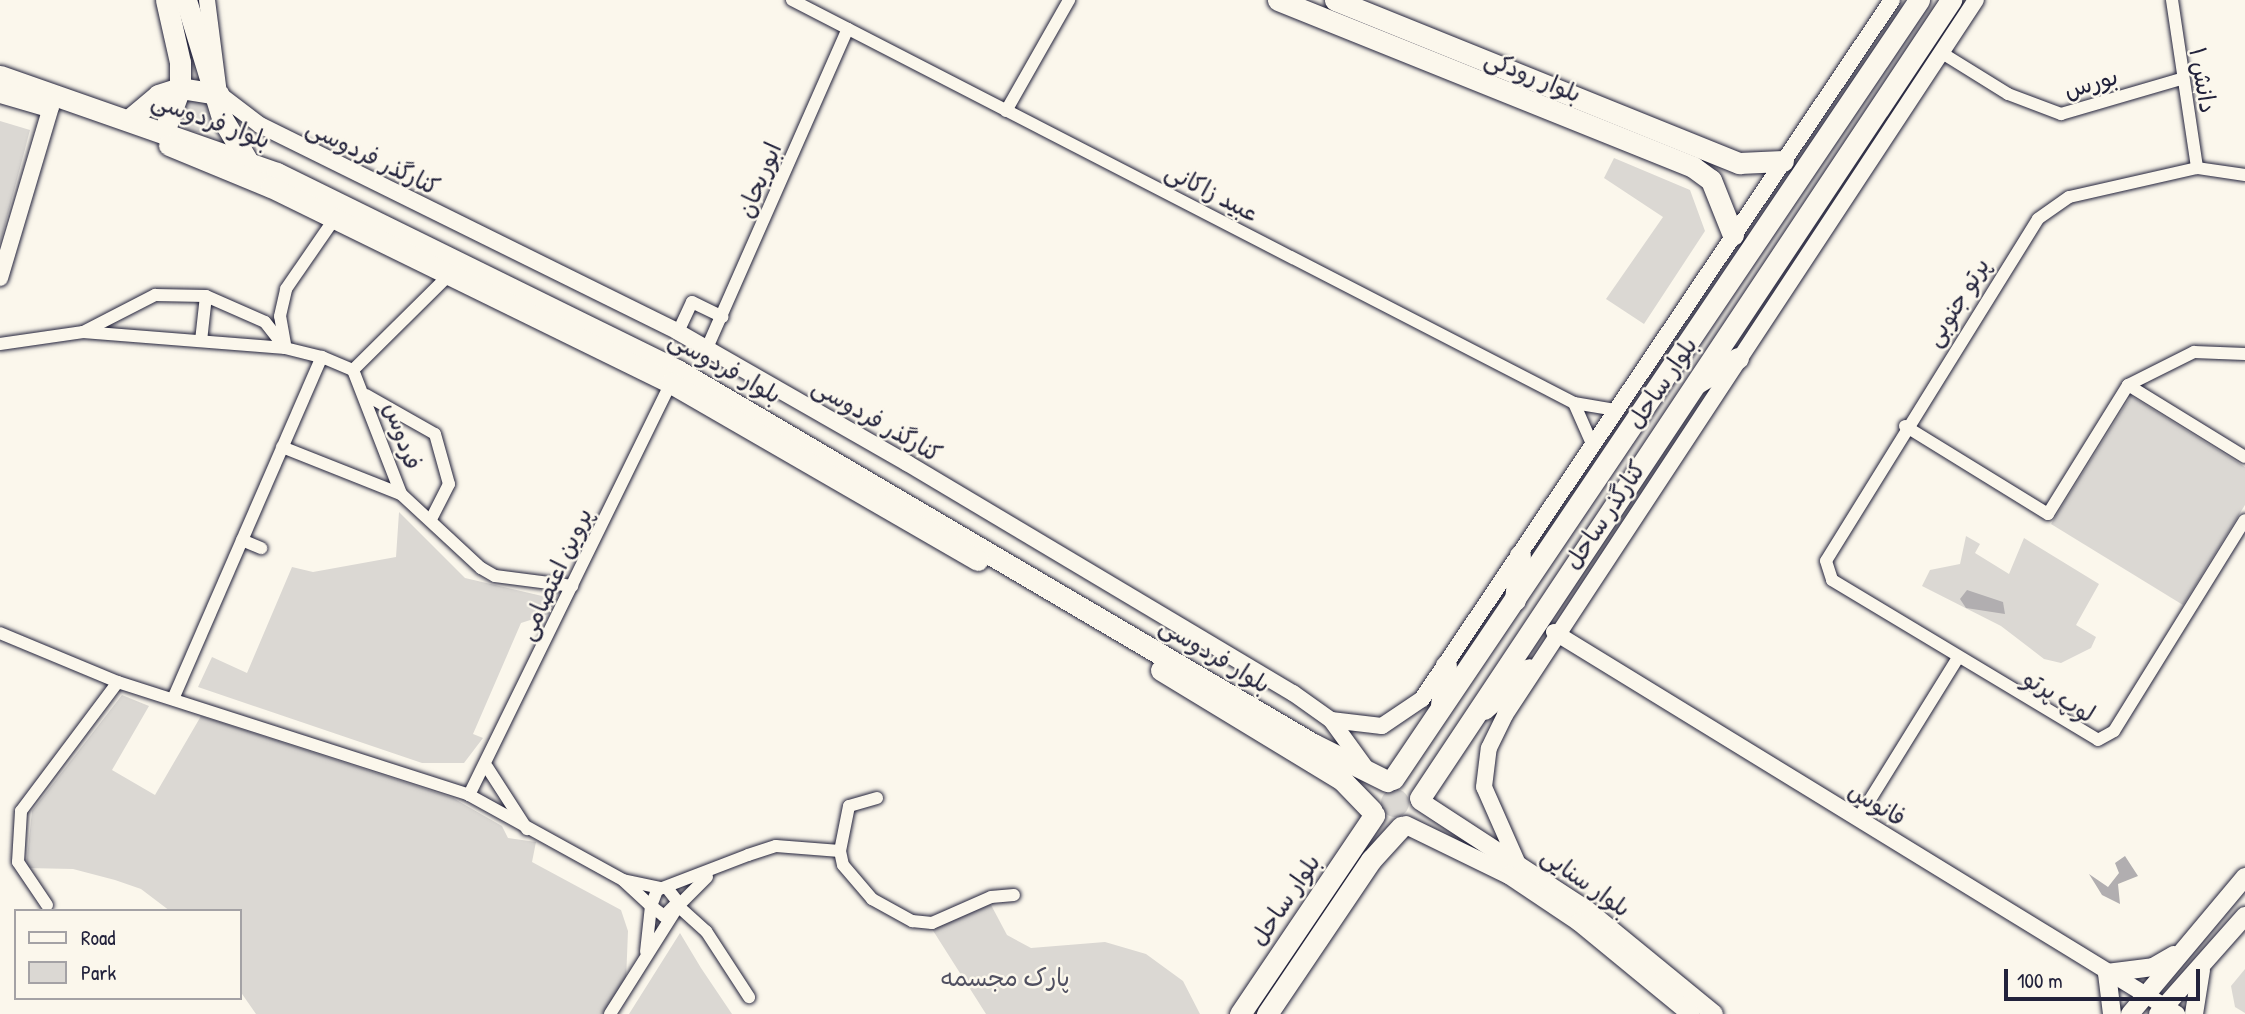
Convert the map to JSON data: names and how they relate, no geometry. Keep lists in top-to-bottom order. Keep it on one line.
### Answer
{"streets":{"main road":["بلوار رودکی","بلوار فردوسی","بلوار ساحل","بلوار سنایی"],"street":["دانش ۱","بورس","کنارگذر فردوسی","ابوریحان","عبید زاکانی","پرتو جنوبی","فردوس","کنارگذر ساحل","پروین اعتصامی","لوپ پرتو","فانوس"]},"crossings":[["بلوار رودکی","کنارگذر ساحل"],["دانش ۱","بورس"],["دانش ۱","پرتو جنوبی"],["بورس","کنارگذر ساحل"],["بلوار فردوسی","کنارگذر فردوسی"],["بلوار فردوسی","بلوار ساحل"],["بلوار فردوسی","پروین اعتصامی"],["بلوار فردوسی","بلوار سنایی"],["کنارگذر فردوسی","ابوریحان"],["کنارگذر فردوسی","بلوار ساحل"],["کنارگذر فردوسی","کنارگذر ساحل"],["کنارگذر فردوسی","بلوار سنایی"],["ابوریحان","عبید زاکانی"],["عبید زاکانی","کنارگذر ساحل"],["پرتو جنوبی","لوپ پرتو"],["بلوار ساحل","بلوار سنایی"],["فردوس","پروین اعتصامی"],["کنارگذر ساحل","فانوس"],["کنارگذر ساحل","بلوار سنایی"]],"parks":["پارک مجسمه"],"legend":["Road","Park"],"scale_bar":"100 m"}
